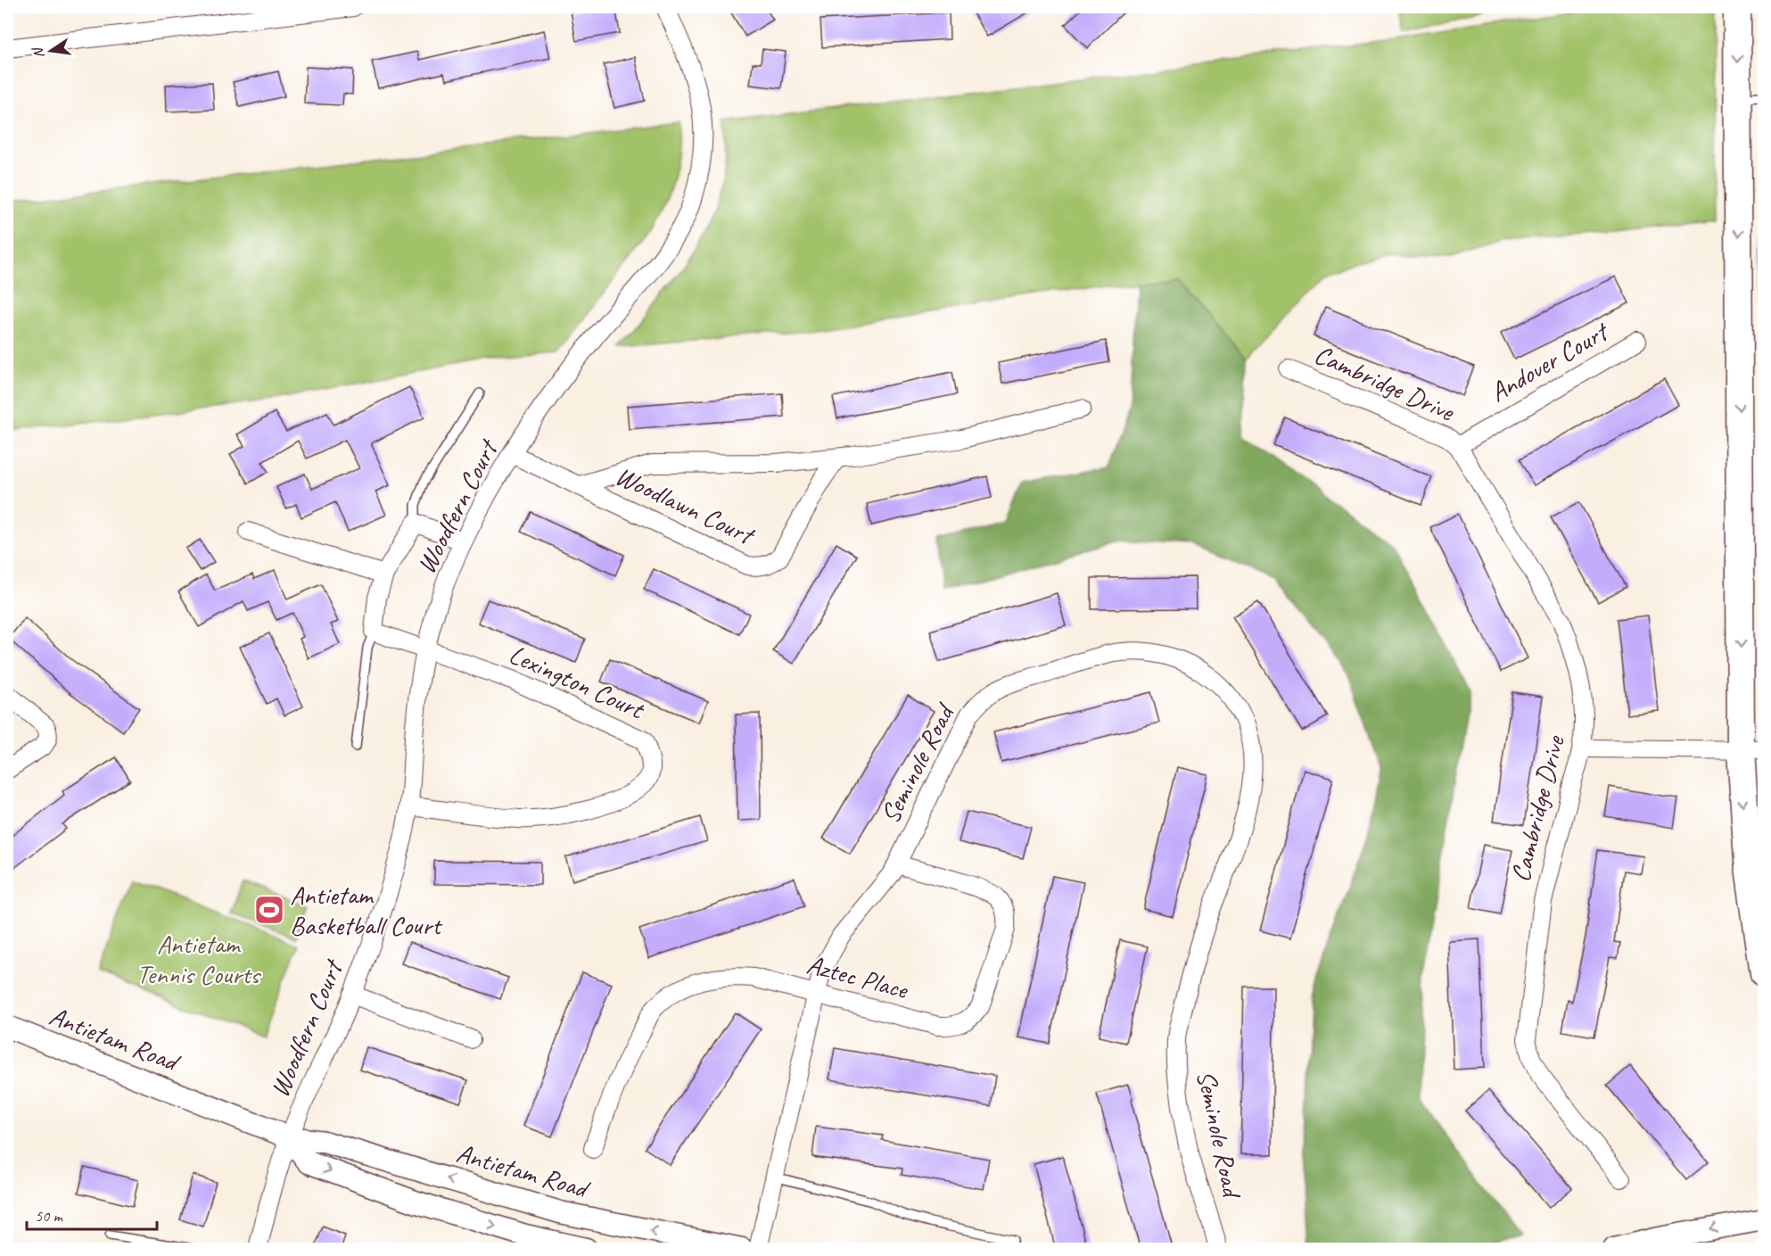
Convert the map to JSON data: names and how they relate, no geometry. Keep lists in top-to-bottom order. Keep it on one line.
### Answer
{"streets":{"street":["Andover Court","Cambridge Drive","Woodlawn Court","Woodfern Court","Lexington Court","Seminole Road","Aztec Place","Antietam Road"]},"crossings":[["Andover Court","Cambridge Drive"],["Woodlawn Court","Woodfern Court"],["Woodfern Court","Lexington Court"],["Woodfern Court","Antietam Road"],["Seminole Road","Aztec Place"]],"parks":["Antietam Tennis Courts"],"places":{"sports":["Antietam Basketball Court"]},"scale_bar":"50 m","north":"left"}
